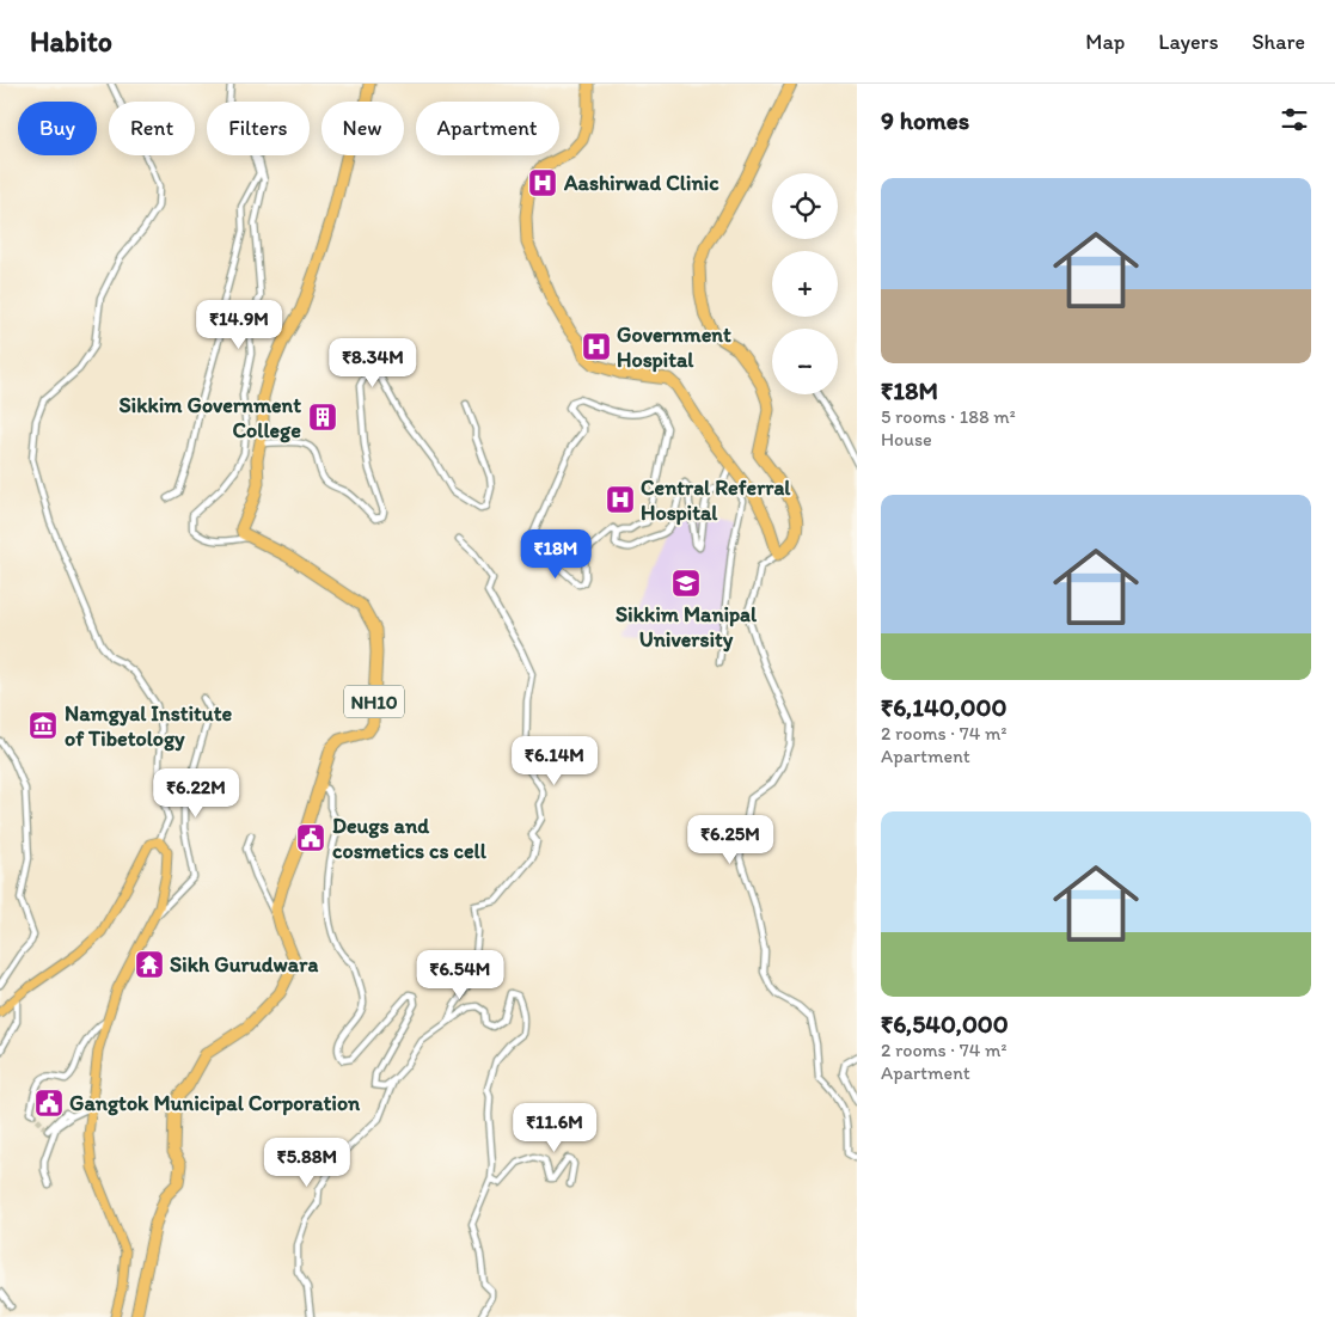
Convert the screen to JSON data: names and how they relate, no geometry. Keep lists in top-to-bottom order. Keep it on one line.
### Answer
{"streets":{"highway":["NH10"]},"places":{"hospital":["Aashirwad Clinic","Government Hospital","Central Referral Hospital"],"building":["Sikkim Government College"],"school or university":["Sikkim Manipal University"],"museum":["Namgyal Institute of Tibetology"],"public building":["Deugs and cosmetics cs cell","Gangtok Municipal Corporation"],"temple":["Sikh Gurudwara"]},"page":{"header":"Habito","nav":["Map","Layers","Share"],"heading":"9 homes","chip":["Buy","Rent","Filters","New","Apartment"],"list":[{"name":"₹18M","note":"5 rooms · 188 m² · House"},{"name":"₹6,140,000","note":"2 rooms · 74 m² · Apartment"},{"name":"₹6,540,000","note":"2 rooms · 74 m² · Apartment"}],"map_buttons":["+","−"],"price":["₹14.9M","₹8.34M","₹18M","₹6.14M","₹6.22M","₹6.25M","₹6.54M","₹11.6M","₹5.88M"]}}
